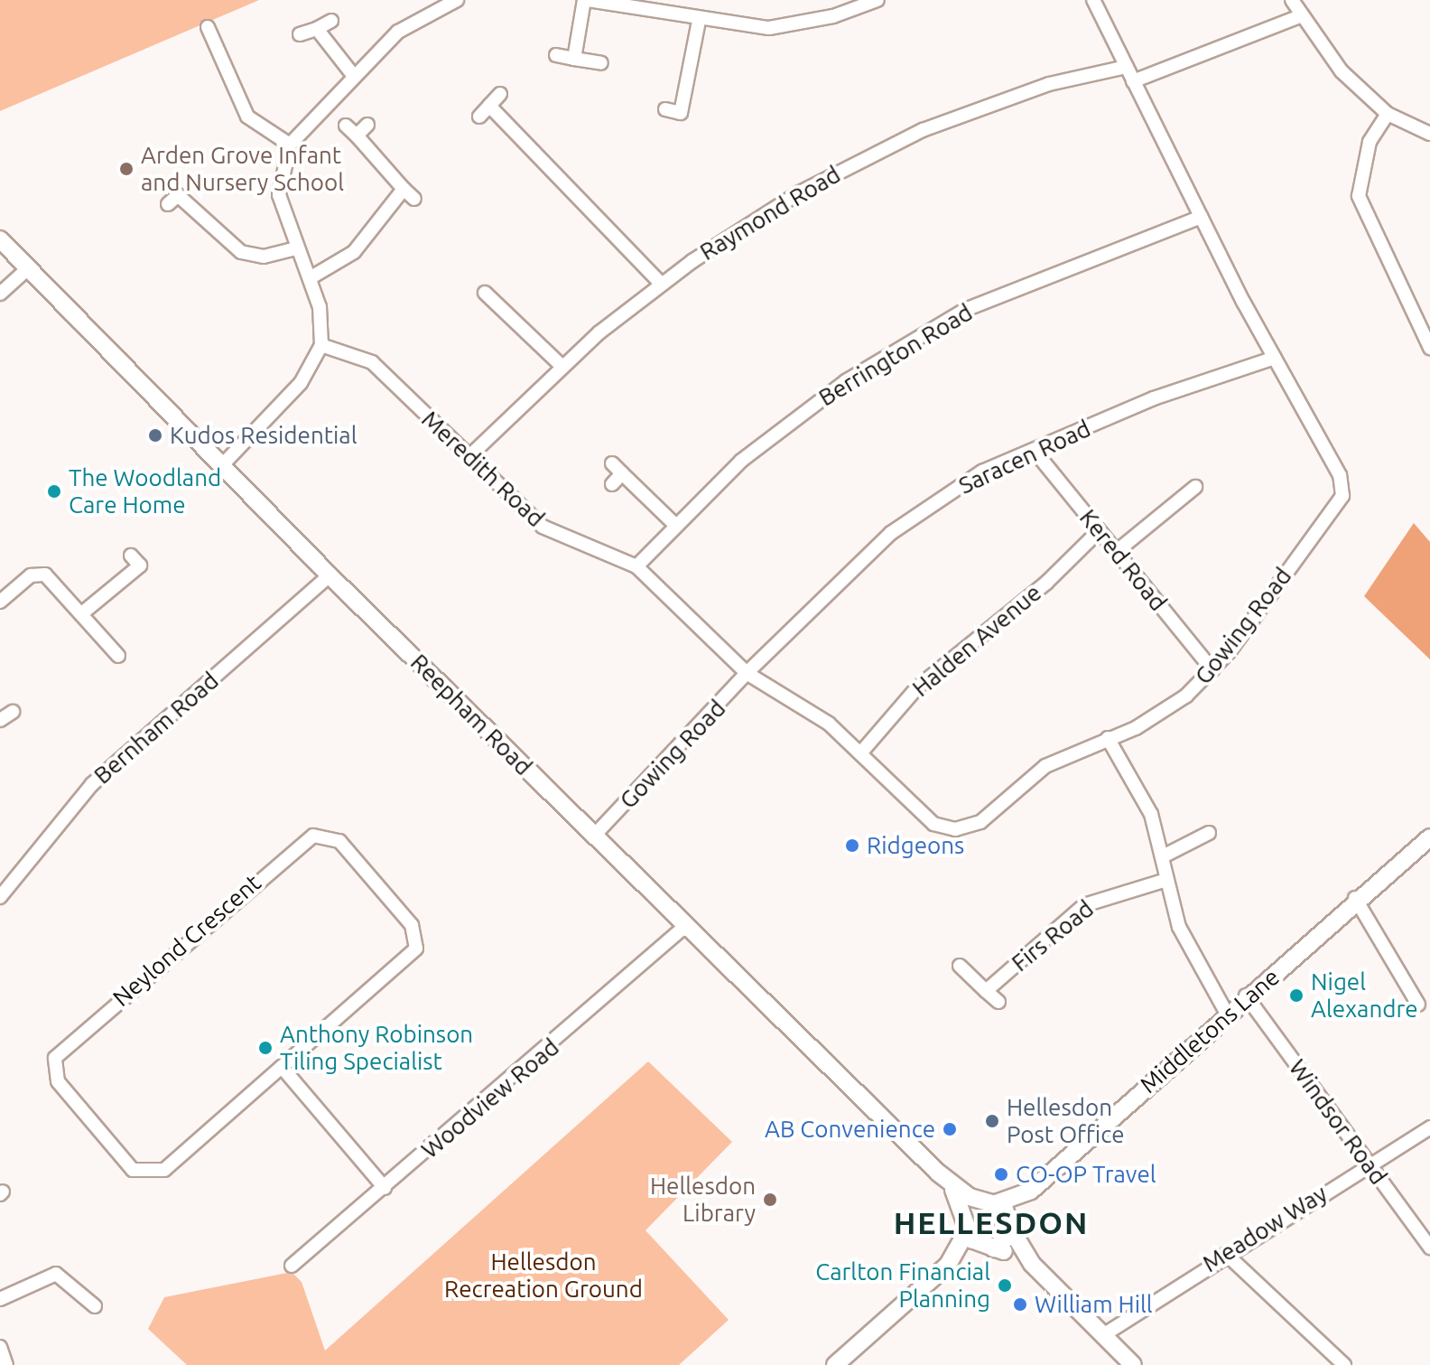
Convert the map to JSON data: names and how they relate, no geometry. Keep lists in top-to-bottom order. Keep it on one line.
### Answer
{"streets":{"street":["Raymond Road","Berrington Road","Saracen Road","Meredith Road","Kered Road","Gowing Road","Halden Avenue","Reepham Road","Bernham Road","Firs Road","Neylond Crescent","Middletons Lane","Woodview Road","Windsor Road","Meadow Way"]},"crossings":[["Raymond Road","Meredith Road"],["Raymond Road","Gowing Road"],["Berrington Road","Meredith Road"],["Berrington Road","Gowing Road"],["Saracen Road","Meredith Road"],["Saracen Road","Kered Road"],["Saracen Road","Gowing Road"],["Meredith Road","Gowing Road"],["Kered Road","Gowing Road"],["Kered Road","Halden Avenue"],["Gowing Road","Halden Avenue"],["Gowing Road","Reepham Road"],["Reepham Road","Bernham Road"],["Reepham Road","Middletons Lane"],["Reepham Road","Woodview Road"],["Reepham Road","Meadow Way"],["Middletons Lane","Windsor Road"],["Windsor Road","Meadow Way"]],"districts":["HELLESDON"],"parks":["Hellesdon Recreation Ground"],"places":["Arden Grove Infant and Nursery School","Kudos Residential","The Woodland Care Home","Ridgeons","Nigel Alexandre","Anthony Robinson Tiling Specialist","Hellesdon Post Office","AB Convenience","CO-OP Travel","Hellesdon Library","Carlton Financial Planning","William Hill"]}
